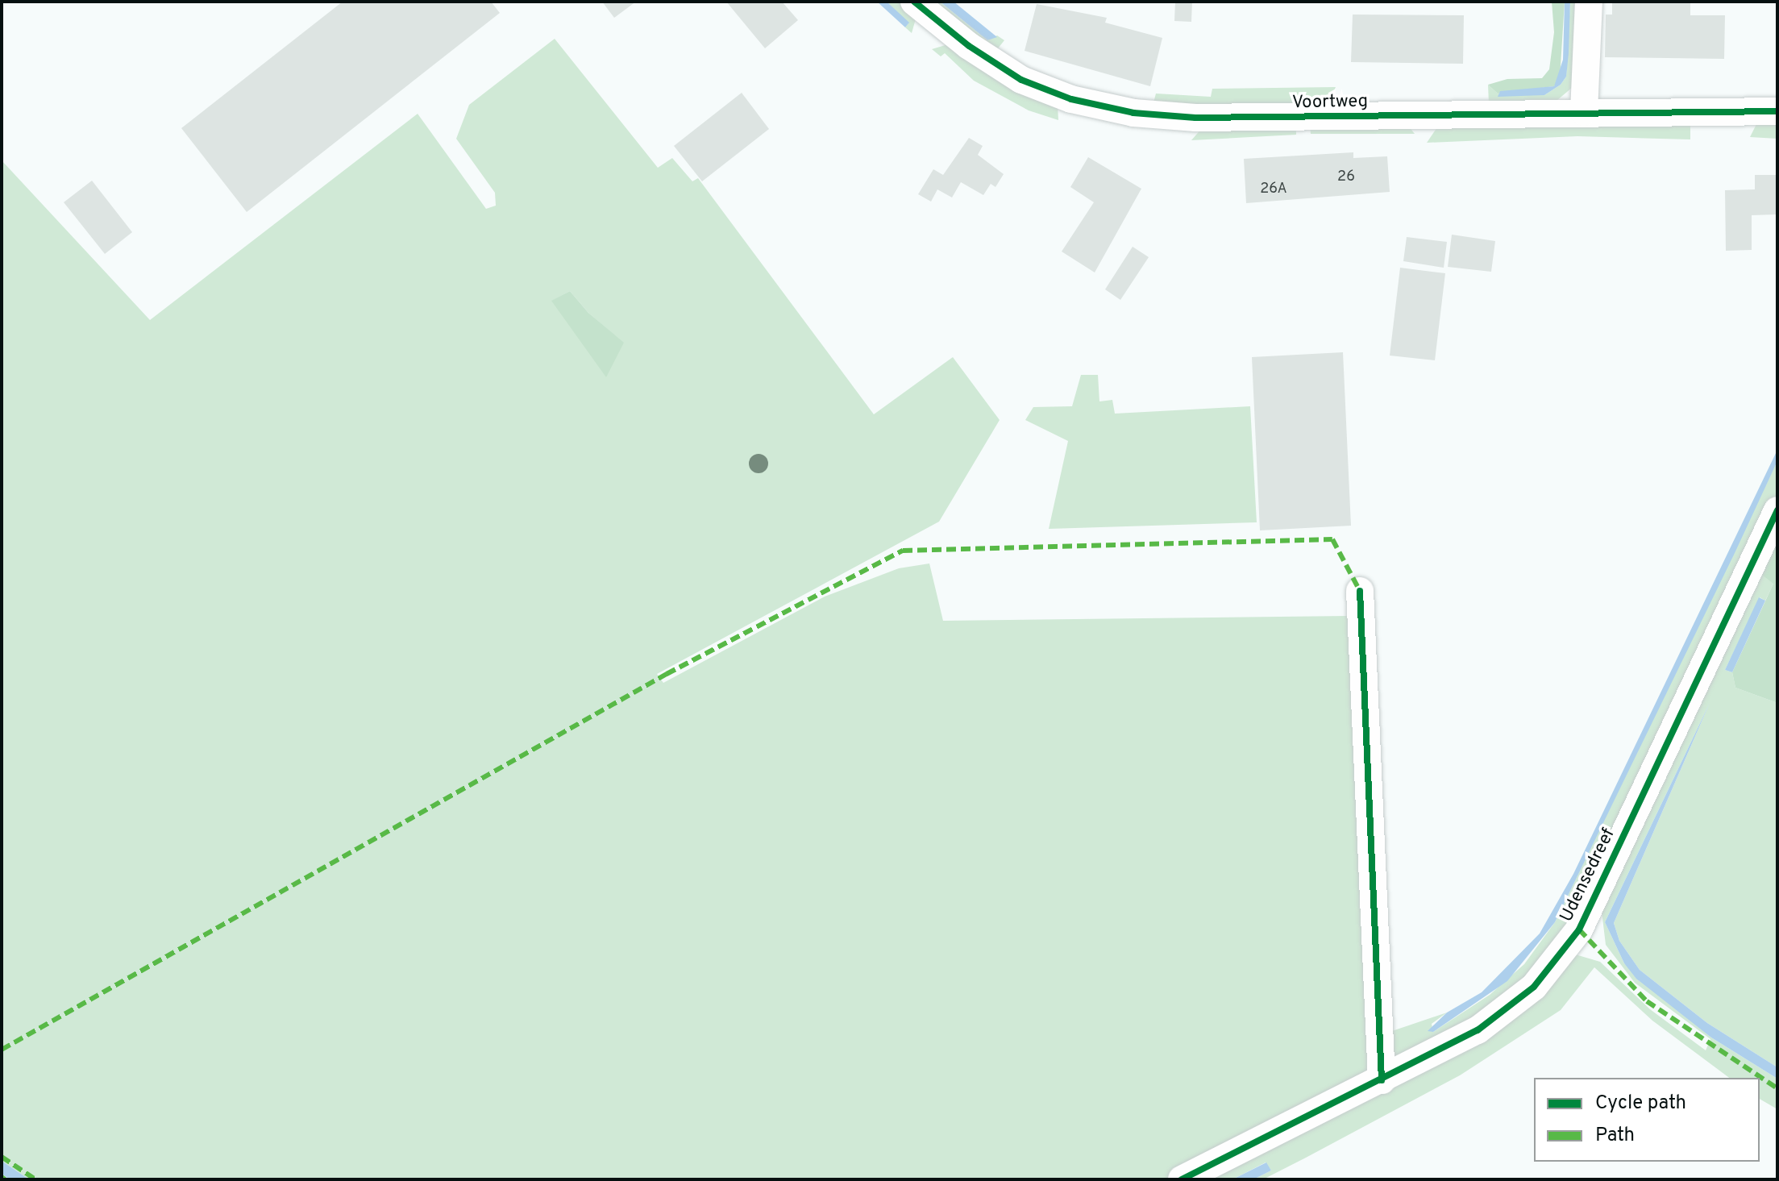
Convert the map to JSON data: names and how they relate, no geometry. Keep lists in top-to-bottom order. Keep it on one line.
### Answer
{"streets":{"street":["Voortweg","Udensedreef"]},"house_numbers":["26","26A"],"legend":["Cycle path","Path"]}
